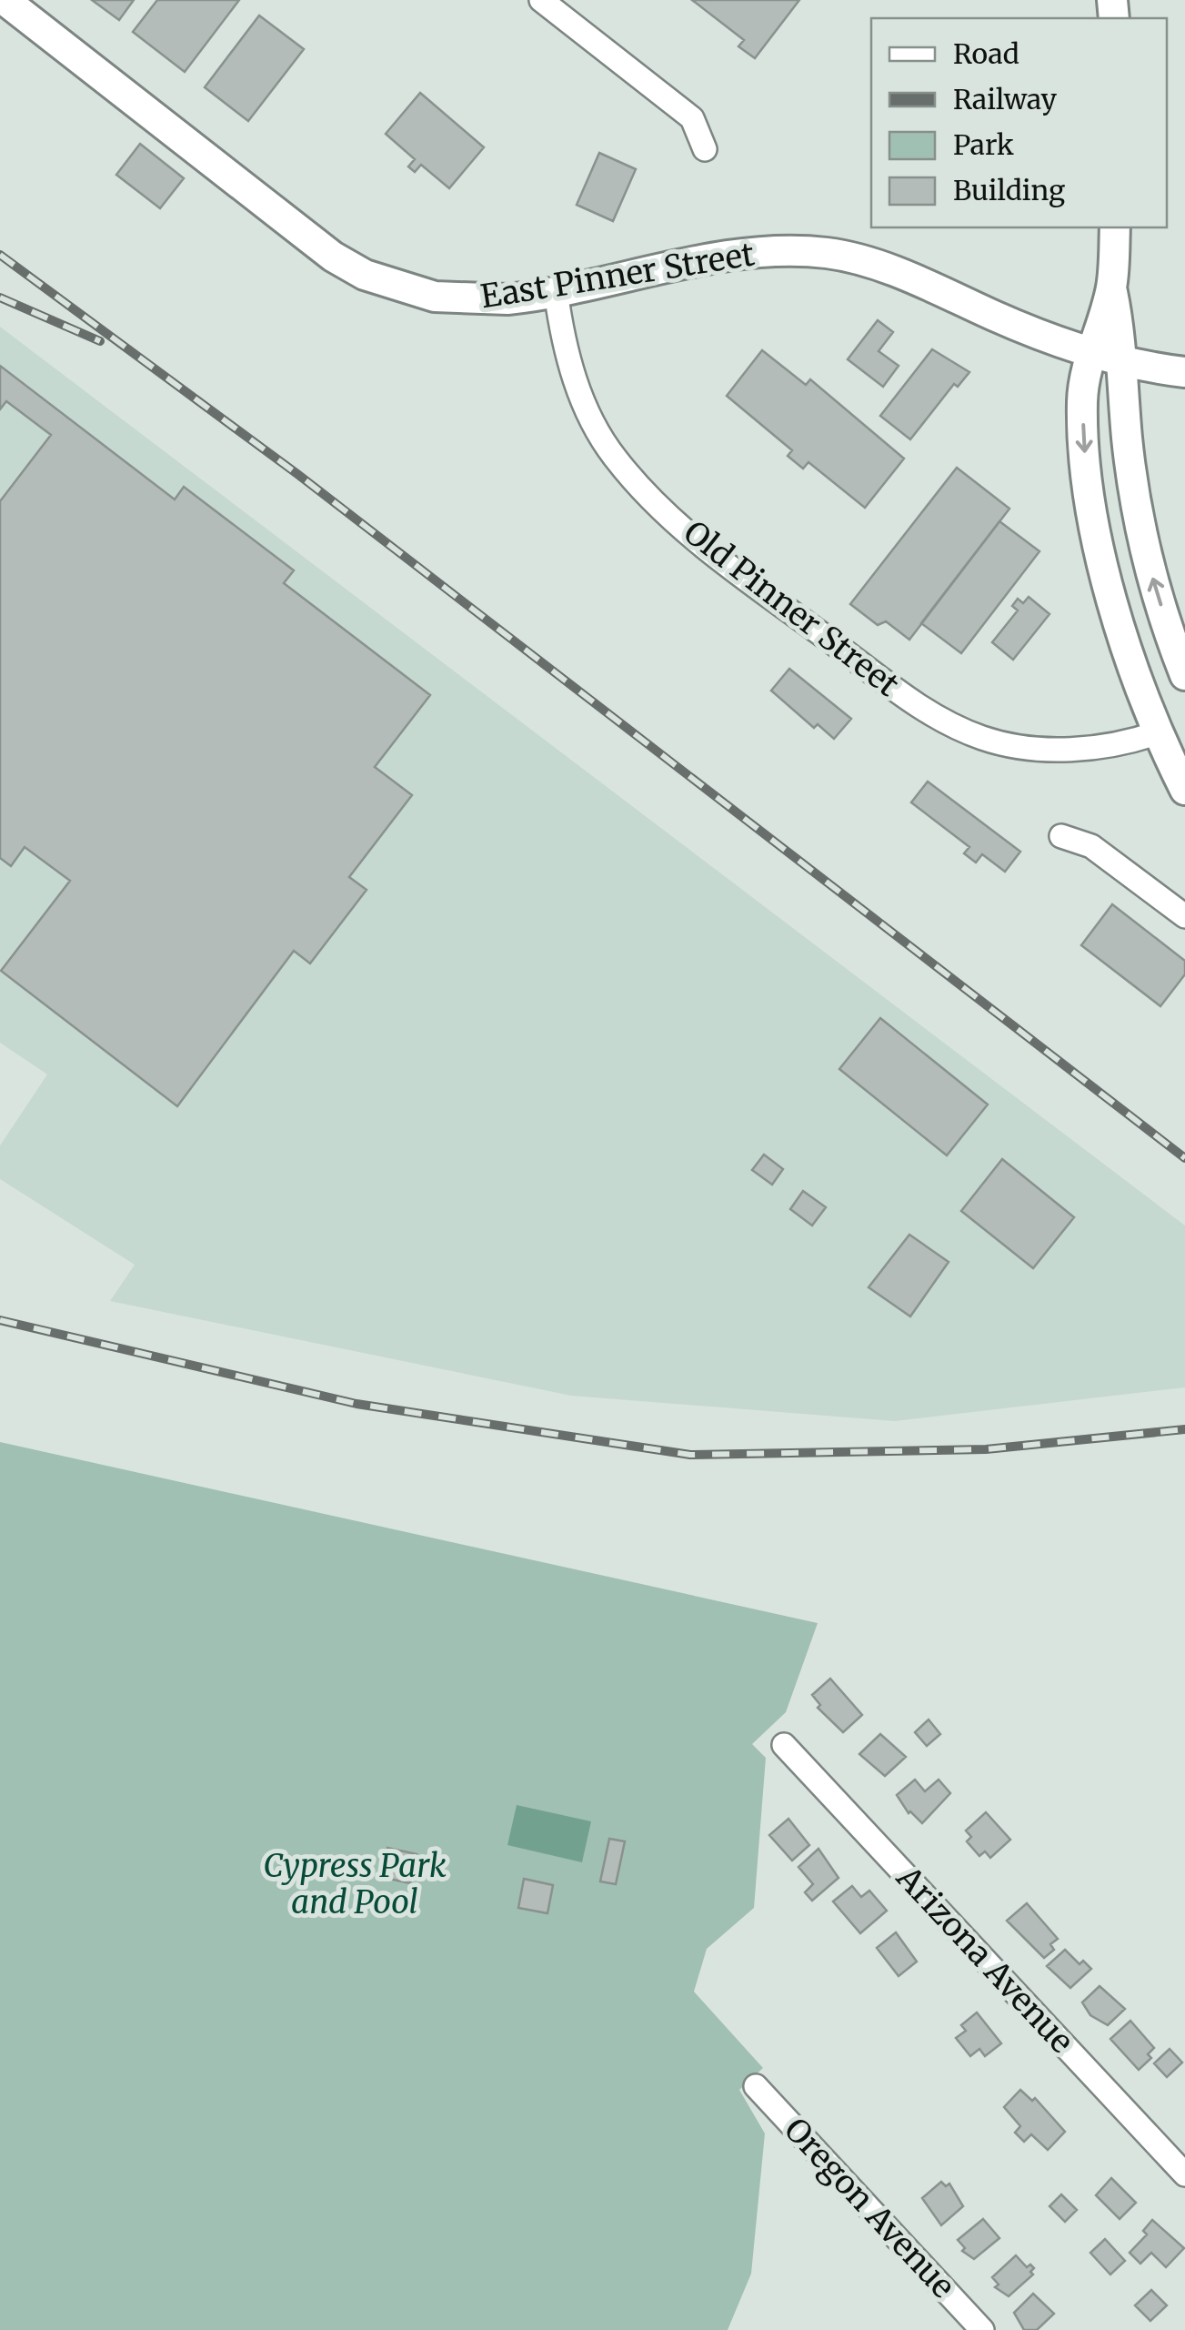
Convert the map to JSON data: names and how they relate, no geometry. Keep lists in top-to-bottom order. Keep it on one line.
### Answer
{"streets":{"main road":["East Pinner Street"],"street":["Old Pinner Street","Arizona Avenue","Oregon Avenue"]},"crossings":[["East Pinner Street","Old Pinner Street"]],"parks":["Cypress Park and Pool"],"legend":["Road","Railway","Park","Building"]}
